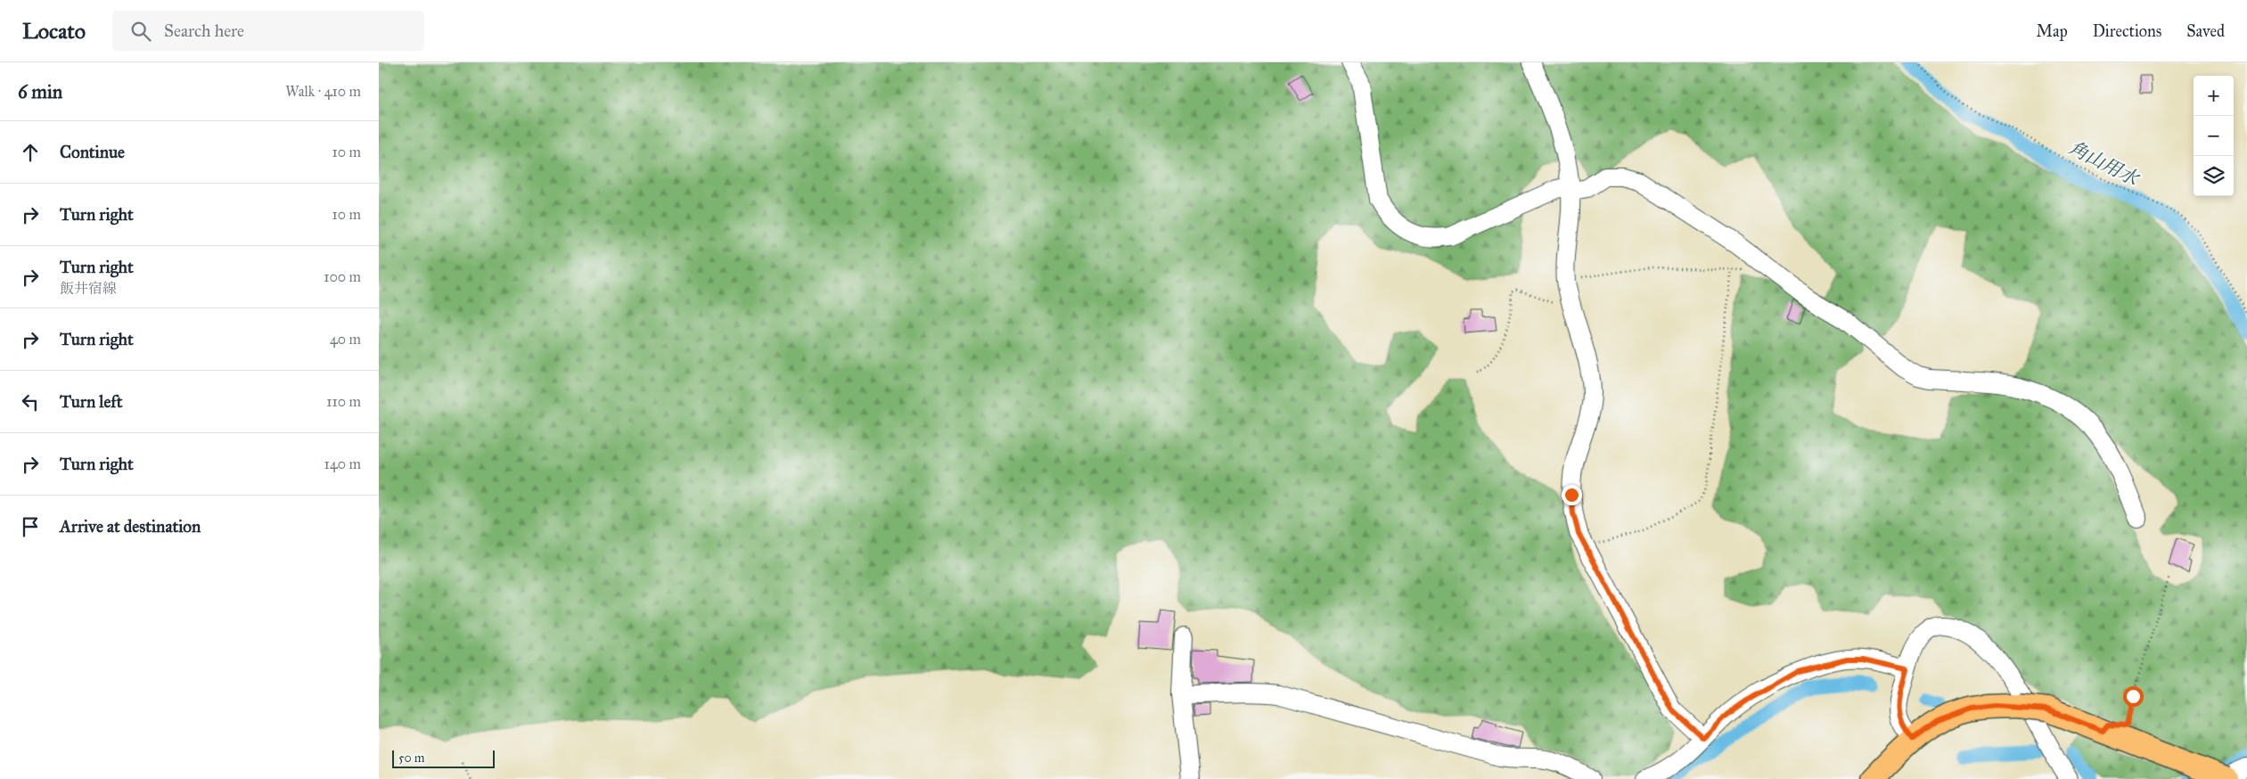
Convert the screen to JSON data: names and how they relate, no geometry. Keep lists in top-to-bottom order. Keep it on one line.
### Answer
{"water":["角山用水"],"scale_bar":"50 m","page":{"header":"Locato","search":"Search here","nav":["Map","Directions","Saved"],"heading":["6 min","Walk · 410 m"],"map_buttons":["+","−"],"list":[["Continue","10 m"],["Turn right","10 m"],["Turn right","飯井宿線","100 m"],["Turn right","40 m"],["Turn left","110 m"],["Turn right","140 m"],"Arrive at destination"],"scale":"50 m"}}
